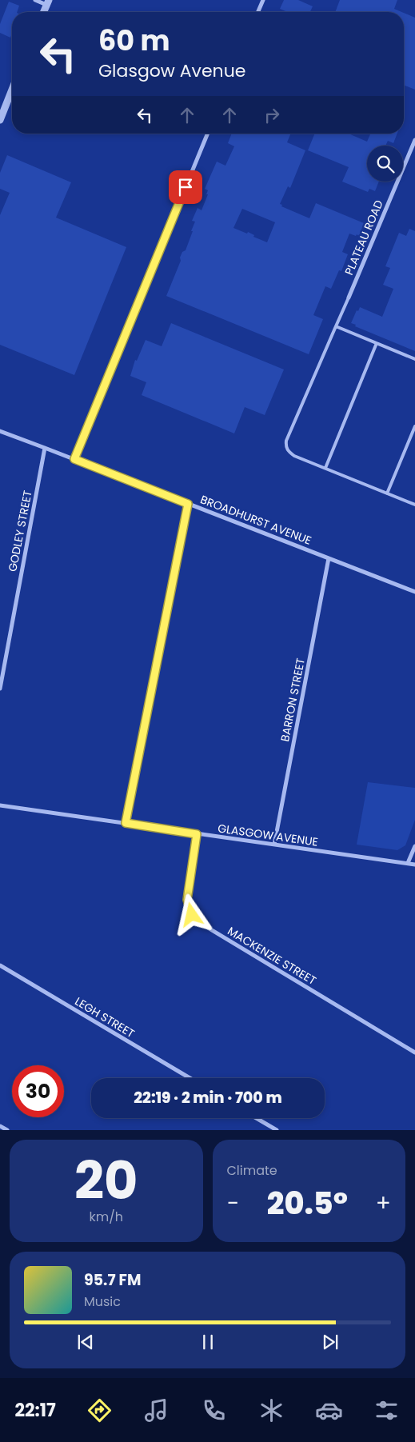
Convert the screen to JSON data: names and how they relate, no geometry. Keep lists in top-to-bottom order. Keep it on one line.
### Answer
{"streets":{"street":["PLATEAU ROAD","BROADHURST AVENUE","GODLEY STREET","BARRON STREET","GLASGOW AVENUE","MACKENZIE STREET","LEGH STREET"]},"crossings":[["BROADHURST AVENUE","GODLEY STREET"],["BROADHURST AVENUE","BARRON STREET"],["BARRON STREET","GLASGOW AVENUE"],["GLASGOW AVENUE","MACKENZIE STREET"]],"page":{"turn":["60 m","Glasgow Avenue"],"limit":"30","trip":"22:19 · 2 min · 700 m","tile":[["20","km/h"],"Climate"],"heat":["−","20.5°","+"],"song":["95.7 FM","Music"],"tabs":"22:17"}}
